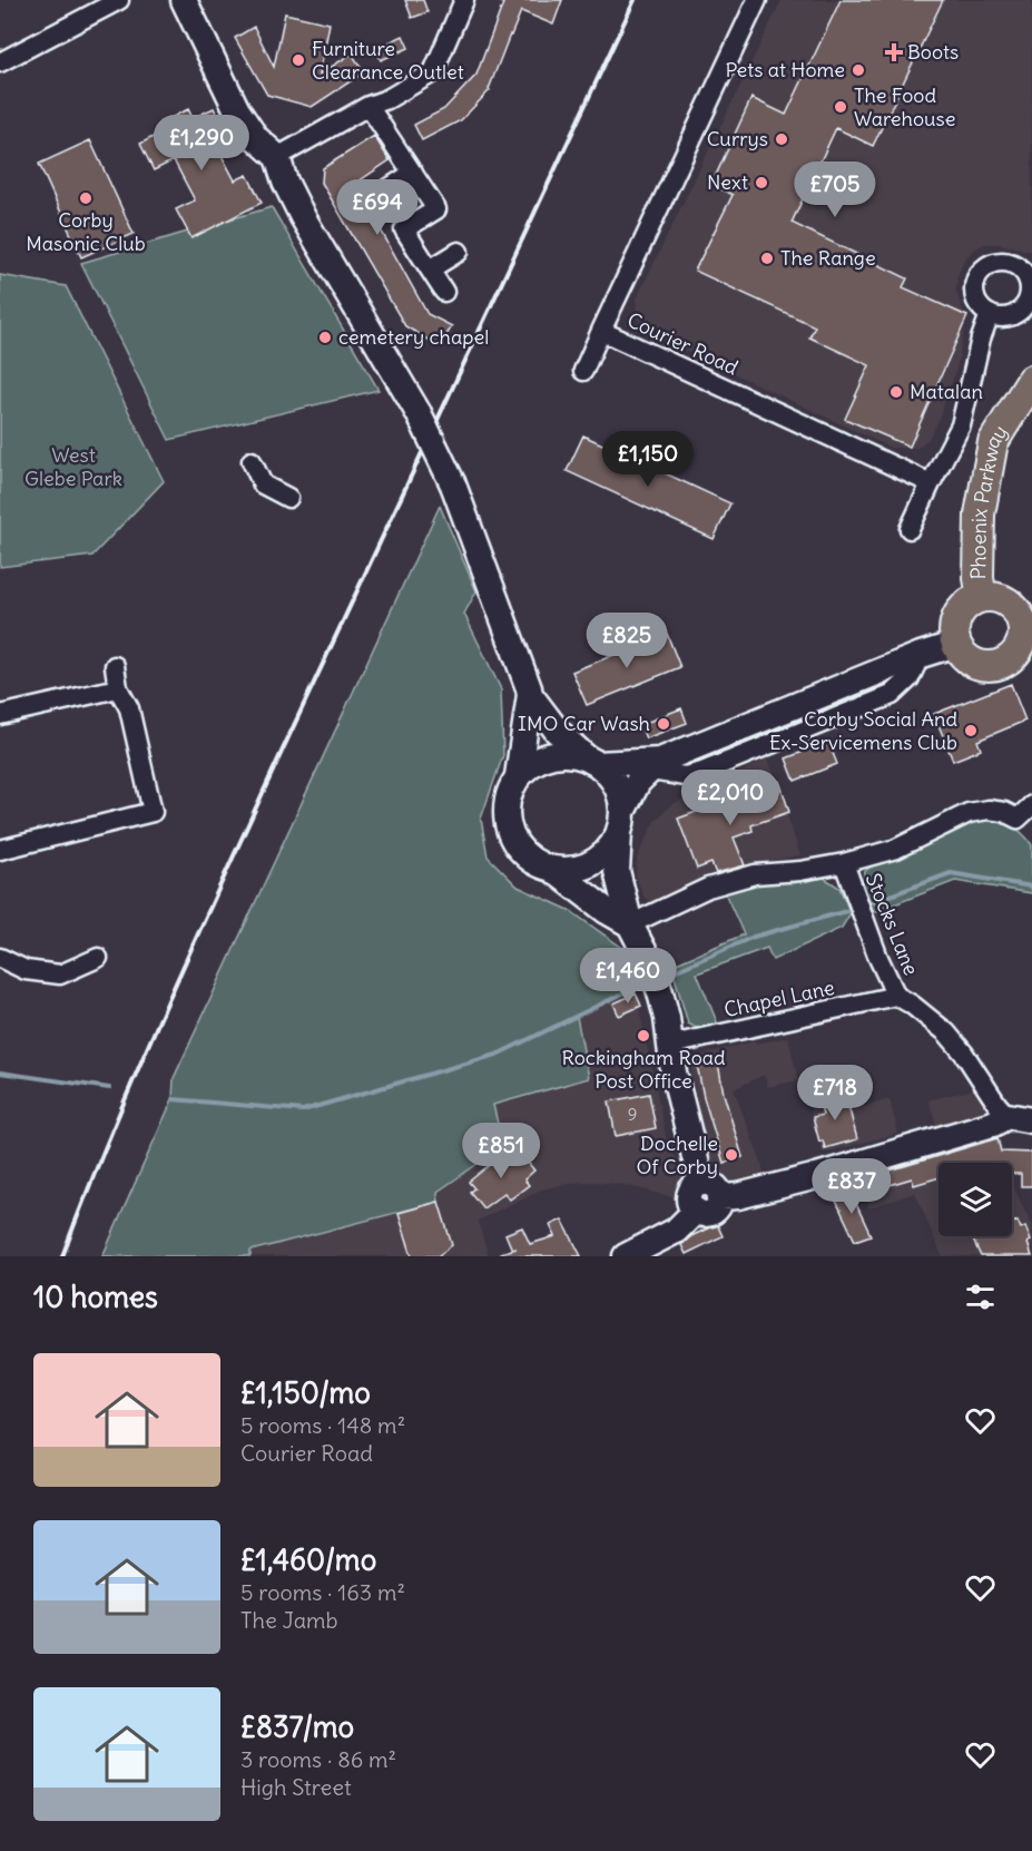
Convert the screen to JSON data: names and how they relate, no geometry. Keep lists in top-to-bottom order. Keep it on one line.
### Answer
{"streets":{"main road":["Phoenix Parkway"],"street":["Courier Road","Stocks Lane","Chapel Lane"]},"crossings":[["Stocks Lane","Chapel Lane"]],"parks":["West Glebe Park"],"places":{"health":["Boots"],"other":["Furniture Clearance Outlet","Pets at Home","The Food Warehouse","Currys","Next","Corby Masonic Club","The Range","cemetery chapel","Matalan","IMO Car Wash","Corby Social And Ex-Servicemens Club","Rockingham Road Post Office","Dochelle Of Corby"]},"house_numbers":["9"],"page":{"price":["£1,290","£705","£694","£1,150","£825","£2,010","£1,460","£718","£851","£837"],"heading":"10 homes","list":[{"name":"£1,150/mo","note":"5 rooms · 148 m² · Courier Road"},{"name":"£1,460/mo","note":"5 rooms · 163 m² · The Jamb"},{"name":"£837/mo","note":"3 rooms · 86 m² · High Street"}]}}
